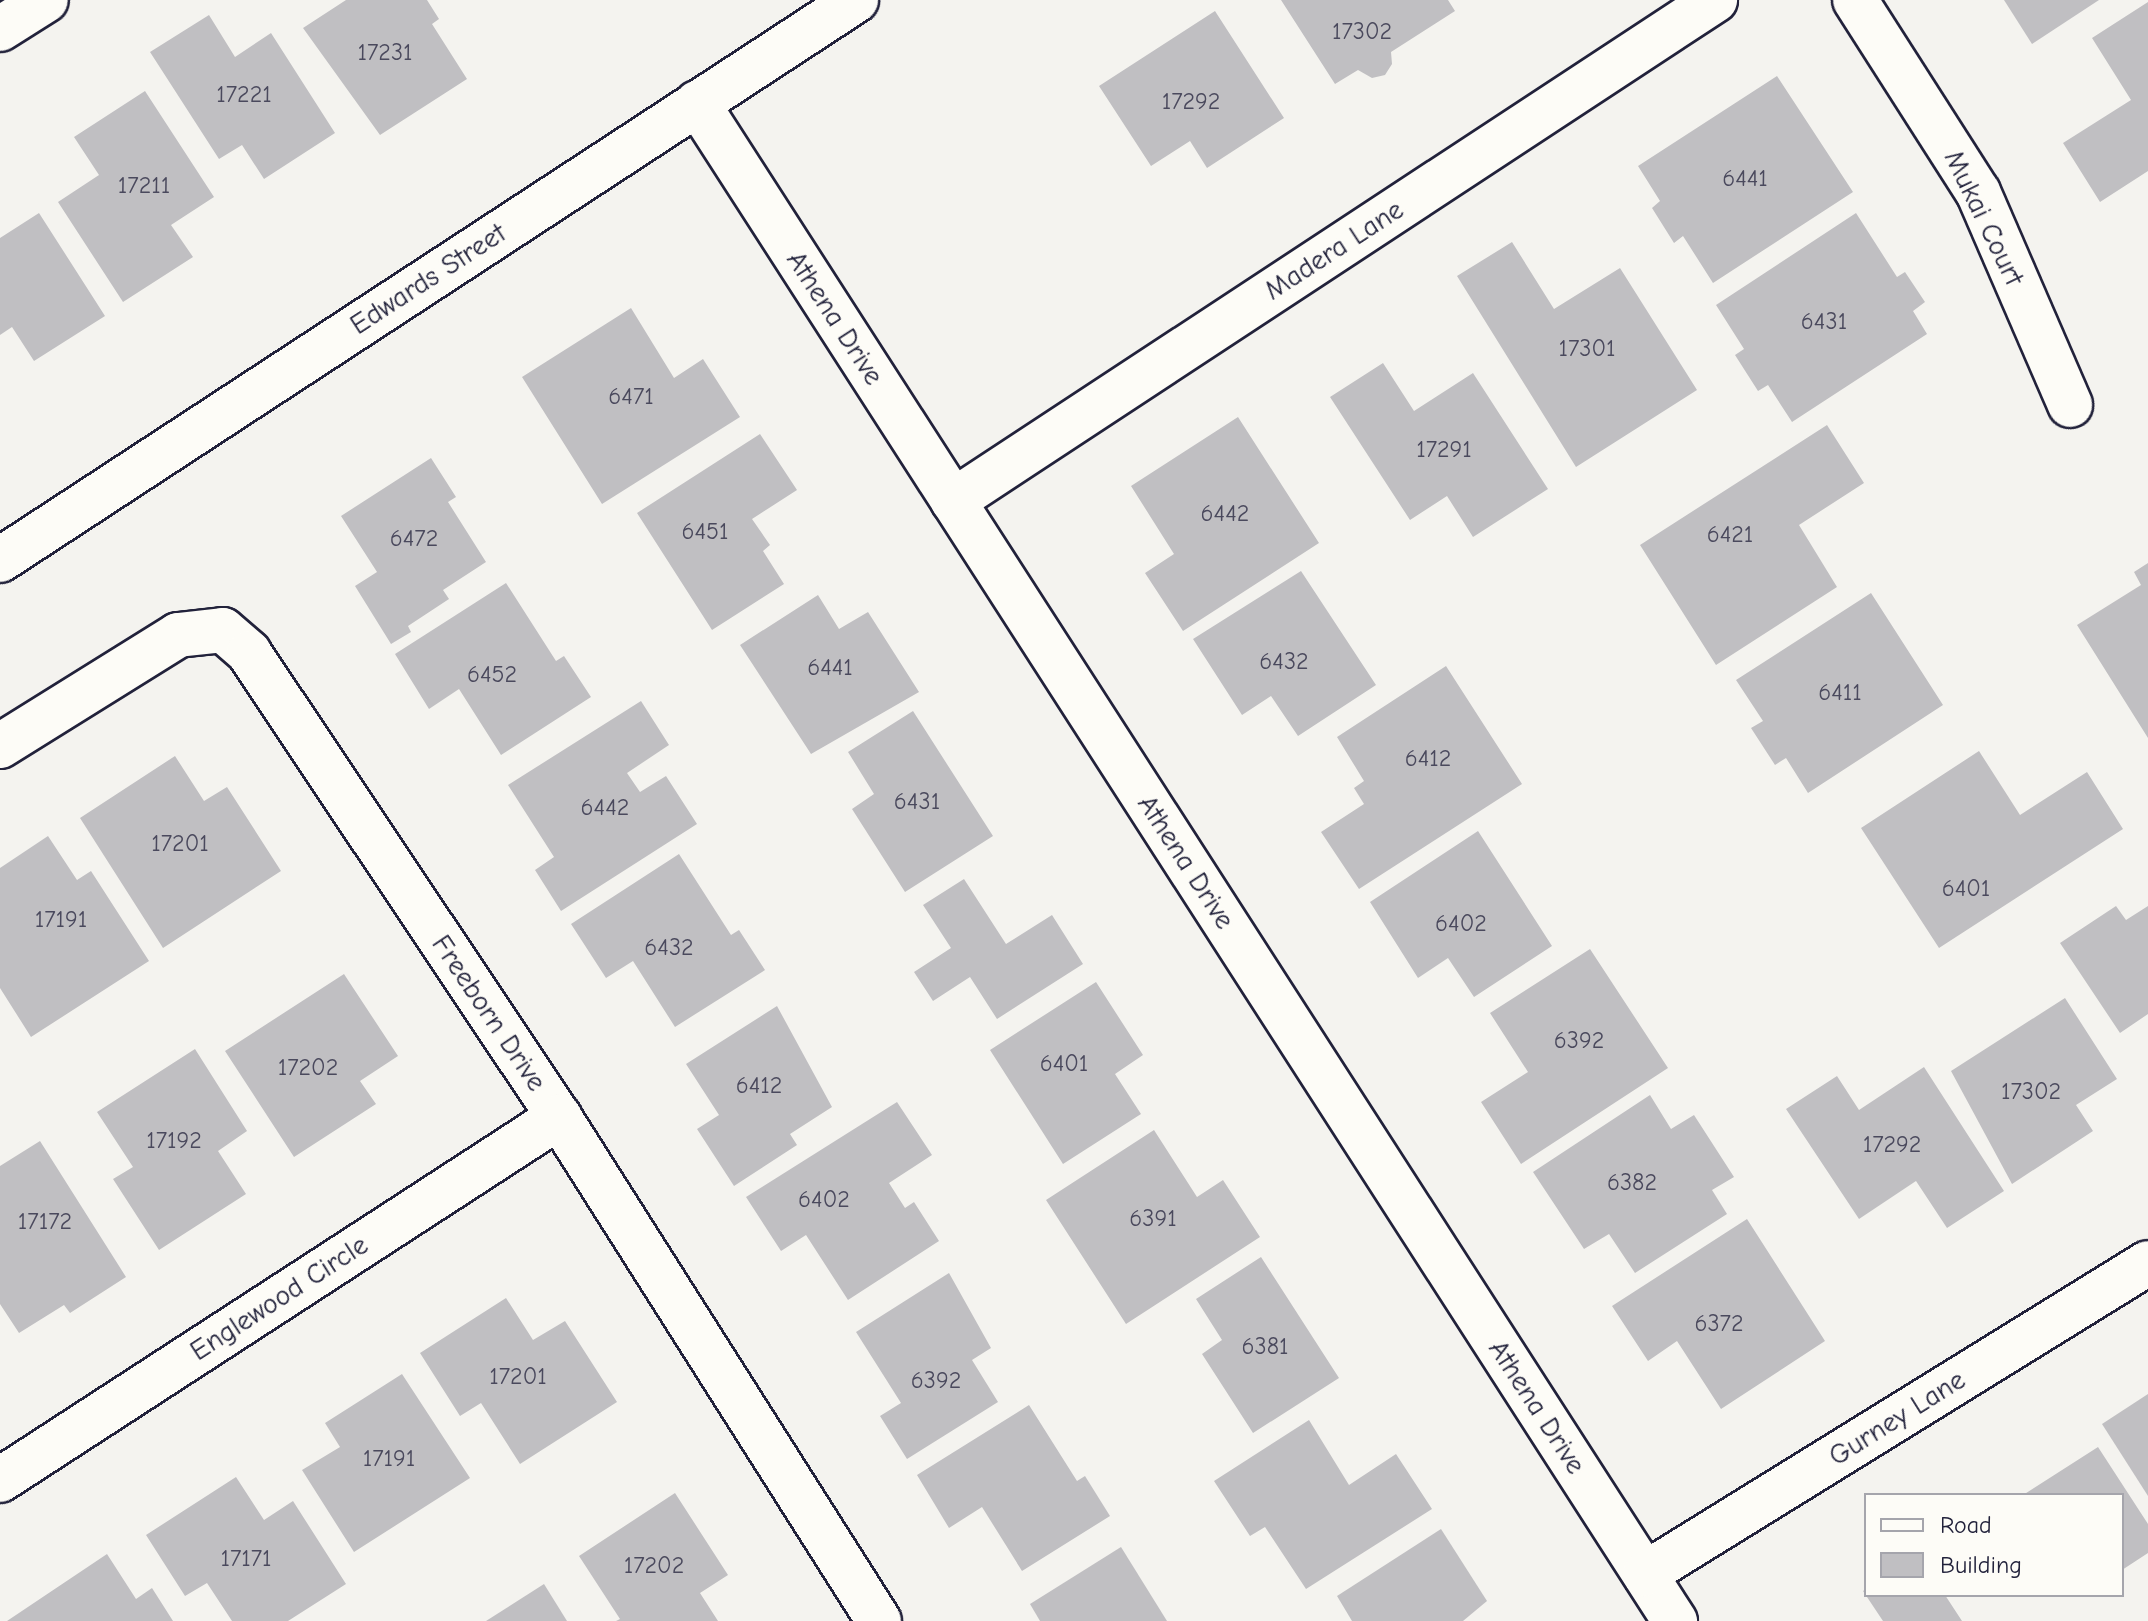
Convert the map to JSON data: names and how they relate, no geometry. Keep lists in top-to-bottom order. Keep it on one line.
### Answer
{"streets":{"street":["Mukai Court","Madera Lane","Edwards Street","Athena Drive","Freeborn Drive","Englewood Circle","Gurney Lane"]},"crossings":[["Madera Lane","Athena Drive"],["Edwards Street","Athena Drive"],["Athena Drive","Gurney Lane"],["Freeborn Drive","Englewood Circle"]],"house_numbers":["17302","17231","17221","17292","6441","17211","6431","17301","6471","17291","6442","6451","6421","6472","6432","6441","6452","6411","6412","6431","6442","17201","6401","17191","6402","6432","6392","6401","17202","6412","17302","17192","17292","6382","6402","6391","17172","6372","6381","17201","6392","17191","17171","17202"],"legend":["Road","Building"]}
